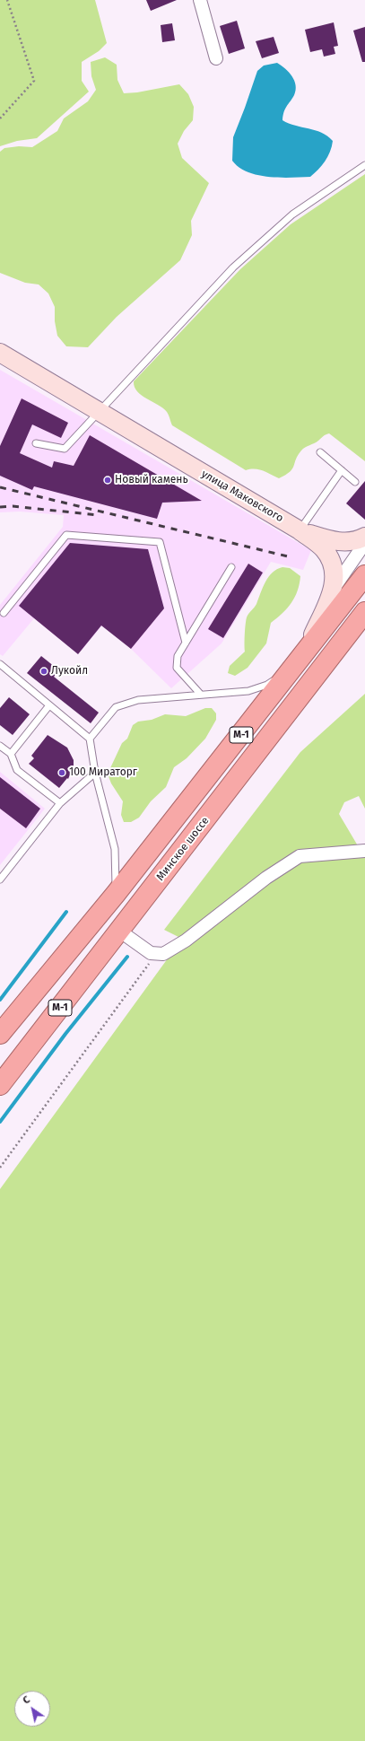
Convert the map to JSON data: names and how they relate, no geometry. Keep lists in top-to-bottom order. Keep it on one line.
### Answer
{"streets":{"highway":["М-1","Минское шоссе"],"main road":["улица Маковского"]},"crossings":[["улица Маковского","М-1"]],"places":["Новый камень","Лукойл","100 Мираторг"],"north":"top left"}
